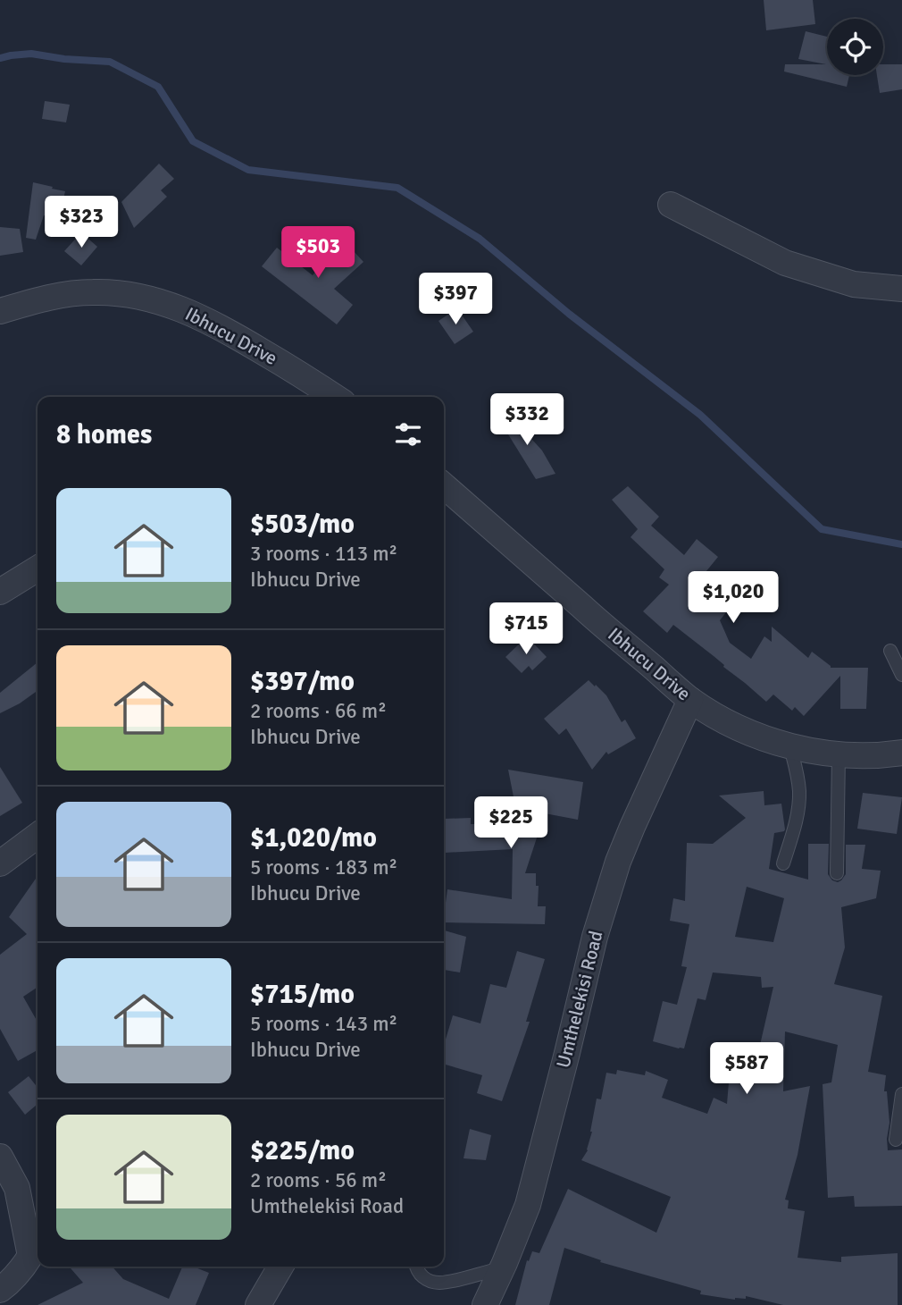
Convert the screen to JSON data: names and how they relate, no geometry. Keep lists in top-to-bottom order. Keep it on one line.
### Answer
{"streets":{"street":["Ibhucu Drive","Umthelekisi Road"]},"crossings":[["Ibhucu Drive","Umthelekisi Road"]],"page":{"price":["$323","$503","$397","$332","$1,020","$715","$225","$587"],"heading":"8 homes","list":[{"name":"$503/mo","note":"3 rooms · 113 m² · Ibhucu Drive"},{"name":"$397/mo","note":"2 rooms · 66 m² · Ibhucu Drive"},{"name":"$1,020/mo","note":"5 rooms · 183 m² · Ibhucu Drive"},{"name":"$715/mo","note":"5 rooms · 143 m² · Ibhucu Drive"},{"name":"$225/mo","note":"2 rooms · 56 m² · Umthelekisi Road"}]}}
